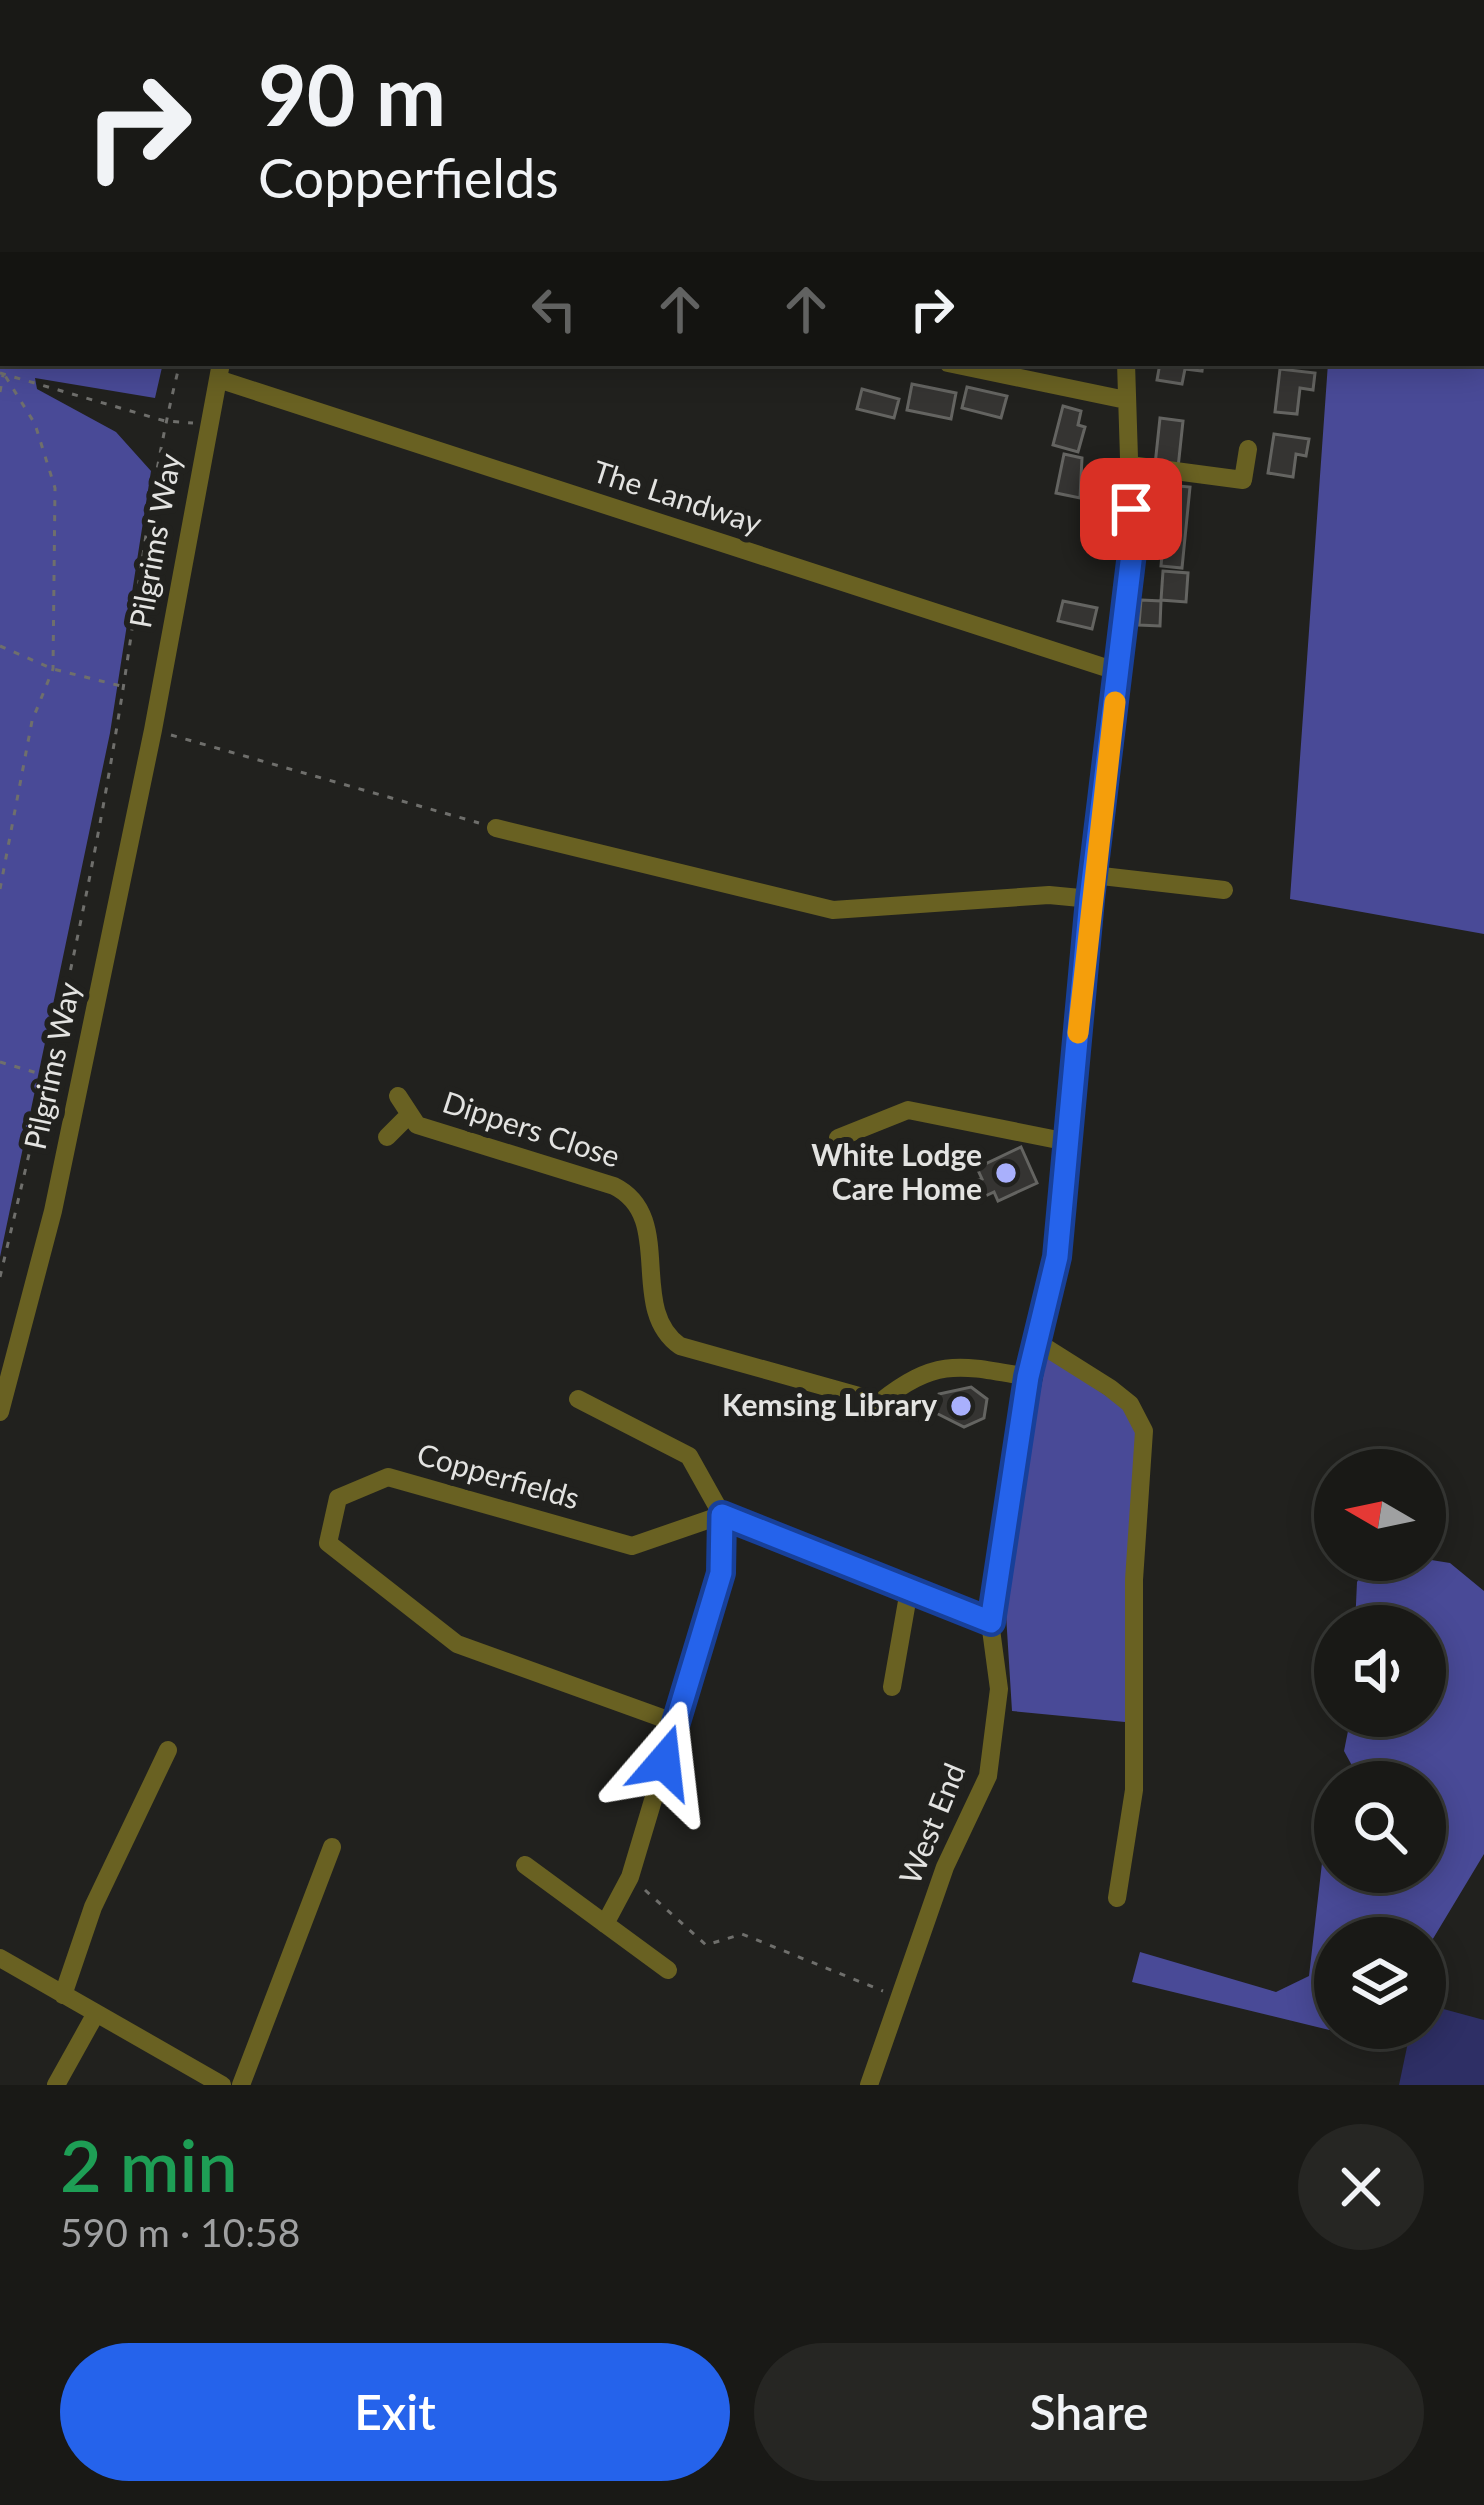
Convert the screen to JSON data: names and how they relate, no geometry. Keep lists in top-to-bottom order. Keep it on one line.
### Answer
{"streets":{"street":["The Landway","Pilgrims' Way","Pilgrims Way","Dippers Close","Copperfields","West End"]},"crossings":[["The Landway","Pilgrims' Way"],["The Landway","West End"],["Pilgrims' Way","Pilgrims Way"],["Dippers Close","West End"]],"places":["White Lodge Care Home","Kemsing Library"],"north":"left","page":{"turn":["90 m","Copperfields"],"heading":["2 min","590 m · 10:58"],"buttons":["Exit","Share"]}}
